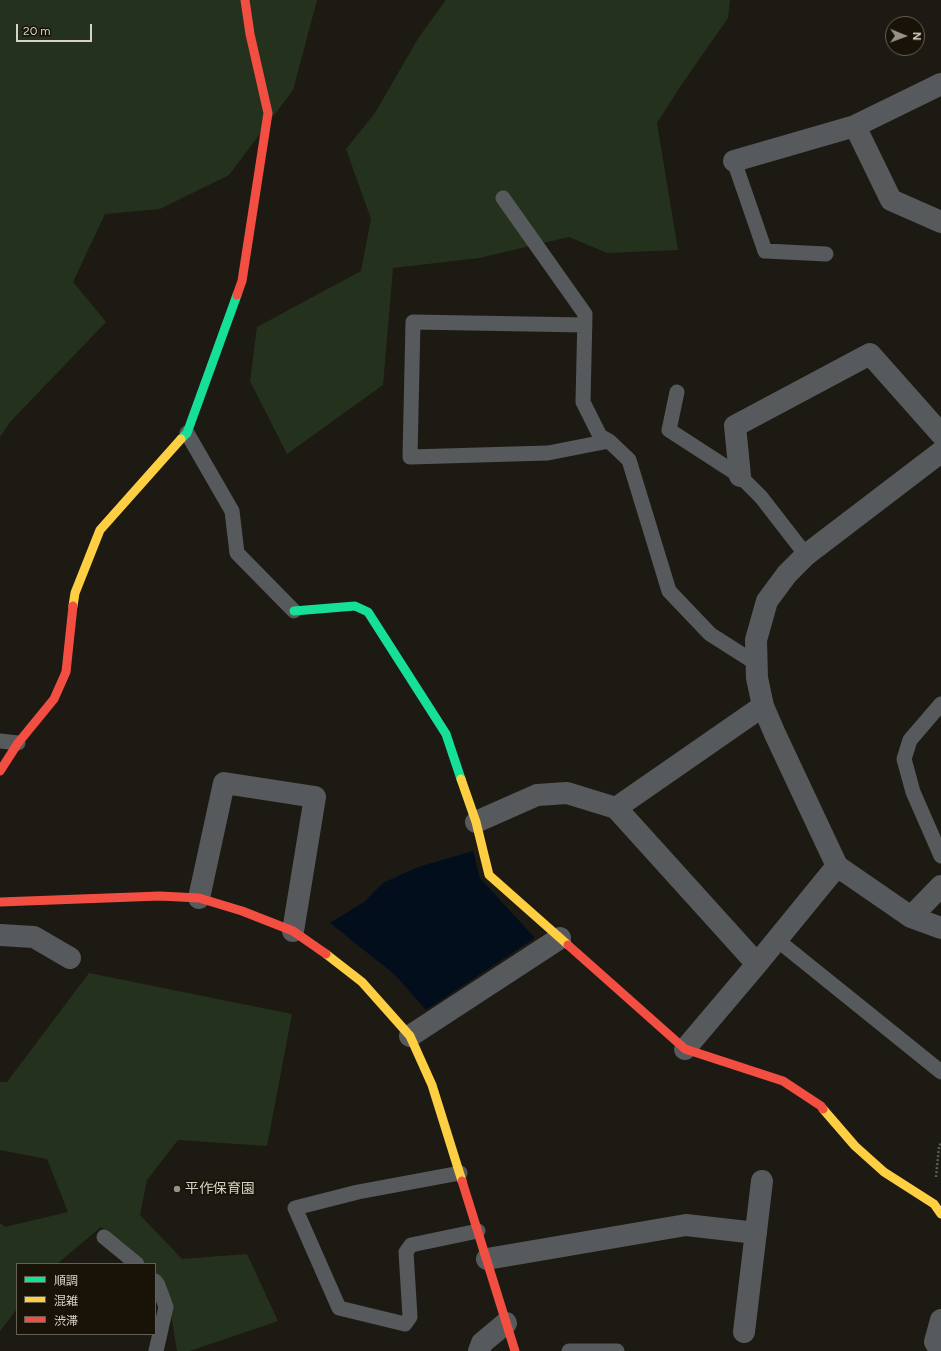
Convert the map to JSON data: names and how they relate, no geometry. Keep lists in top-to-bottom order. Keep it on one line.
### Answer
{"places":["平作保育園"],"legend":["順調","混雑","渋滞"],"scale_bar":"20 m","north":"right"}
